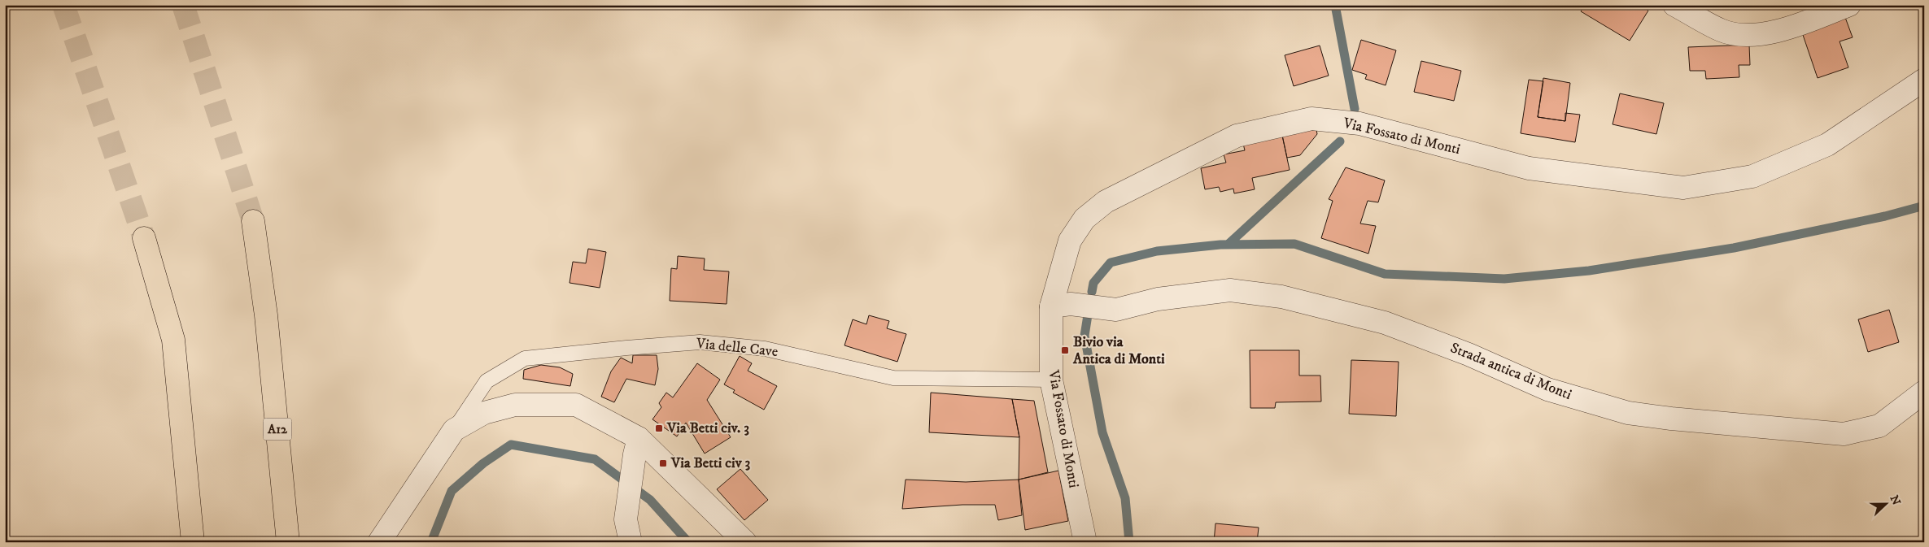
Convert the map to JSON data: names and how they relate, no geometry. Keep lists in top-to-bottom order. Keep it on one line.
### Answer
{"streets":{"highway":["A12"],"street":["Via Fossato di Monti","Strada antica di Monti"],"lane":["Via delle Cave"]},"crossings":[["Via Fossato di Monti","Via delle Cave"],["Via Fossato di Monti","Strada antica di Monti"]],"places":{"transit":["Bivio via Antica di Monti","Via Betti civ. 3","Via Betti civ 3"]},"north":"right"}
